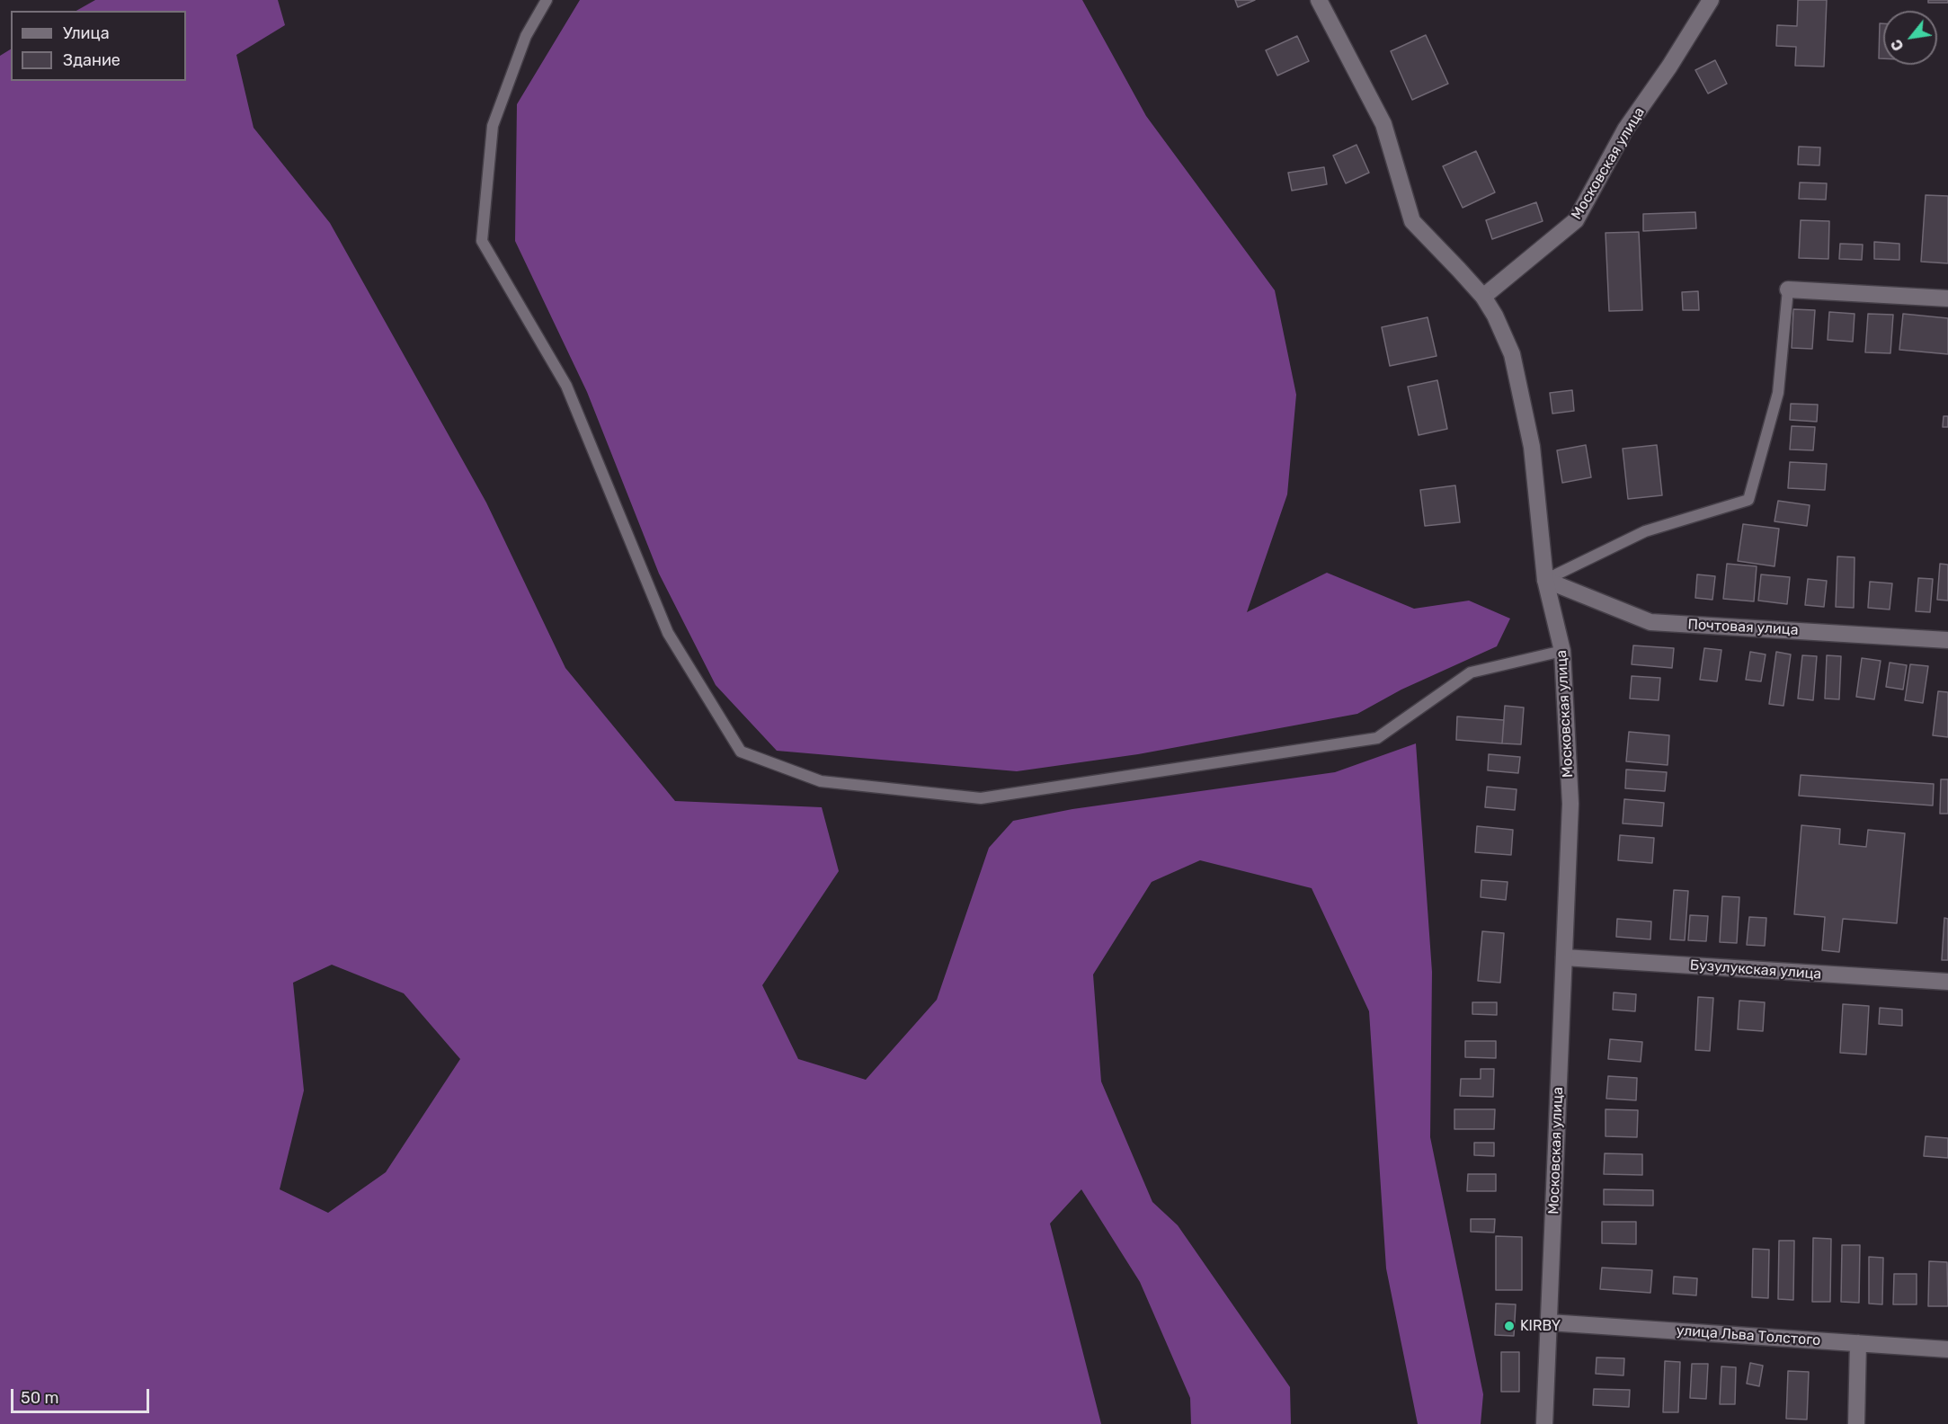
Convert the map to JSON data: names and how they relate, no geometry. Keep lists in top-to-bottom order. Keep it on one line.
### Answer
{"streets":{"street":["Московская улица","Почтовая улица","Бузулукская улица","улица Льва Толстого"]},"crossings":[["Московская улица","Почтовая улица"],["Московская улица","Бузулукская улица"],["Московская улица","улица Льва Толстого"]],"places":["KIRBY"],"legend":["Улица","Здание"],"scale_bar":"50 m","north":"bottom left"}
